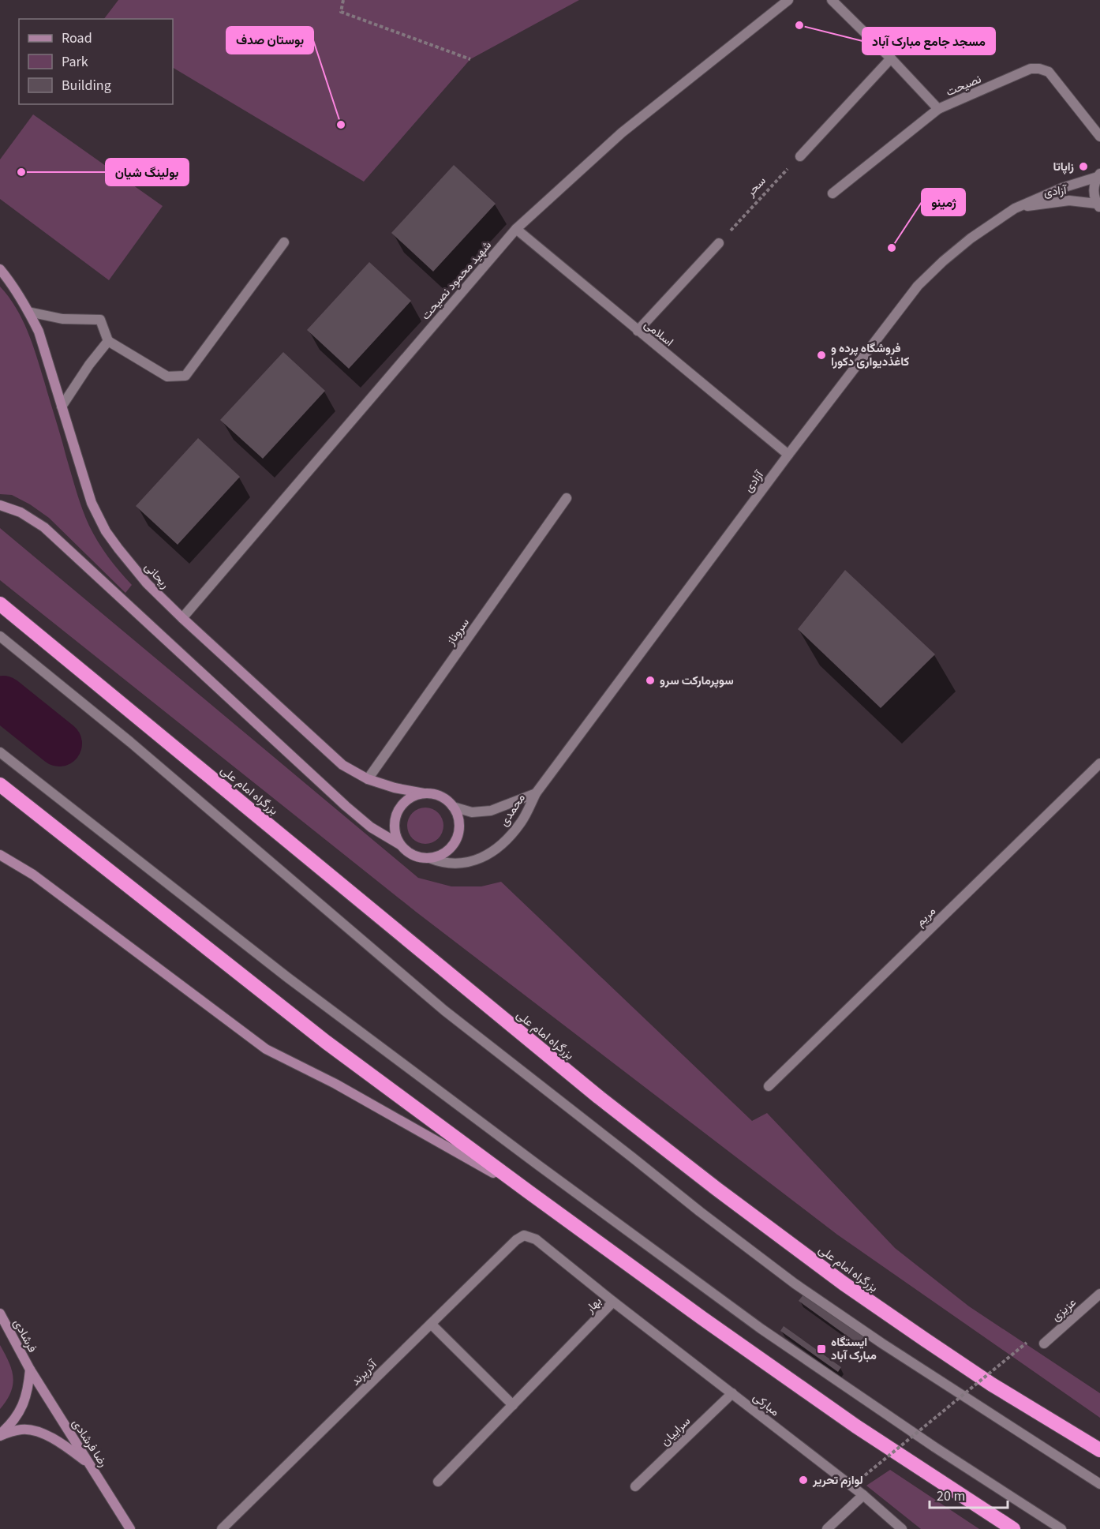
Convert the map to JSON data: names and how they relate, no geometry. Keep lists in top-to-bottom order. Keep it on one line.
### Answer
{"streets":{"highway":["بزرگراه امام علی"],"main road":["ریحانی","فرشادی","رضا فرشادی"],"street":["نصیحت","آزادی","شهید محمود نصیحت","اسلامی","سروناز","محمدی","مریم","بهار","عزیزی","آذرپرند","مبارکی","سراییان"],"path":["سحر"]},"crossings":[["آزادی","اسلامی"],["آزادی","محمدی"],["شهید محمود نصیحت","اسلامی"],["شهید محمود نصیحت","ریحانی"],["ریحانی","سروناز"],["ریحانی","محمدی"],["بهار","آذرپرند"],["بهار","مبارکی"],["فرشادی","رضا فرشادی"],["مبارکی","سراییان"]],"places":{"other":["مسجد جامع مبارک آباد","بوستان صدف","زاپاتا","بولینگ شیان","ژمینو","فروشگاه پرده و کاغذدیواری دکورا","سوپرمارکت سرو","لوازم تحریر"],"transit":["ایستگاه مبارک آباد"]},"legend":["Road","Park","Building"],"scale_bar":"20 m"}
